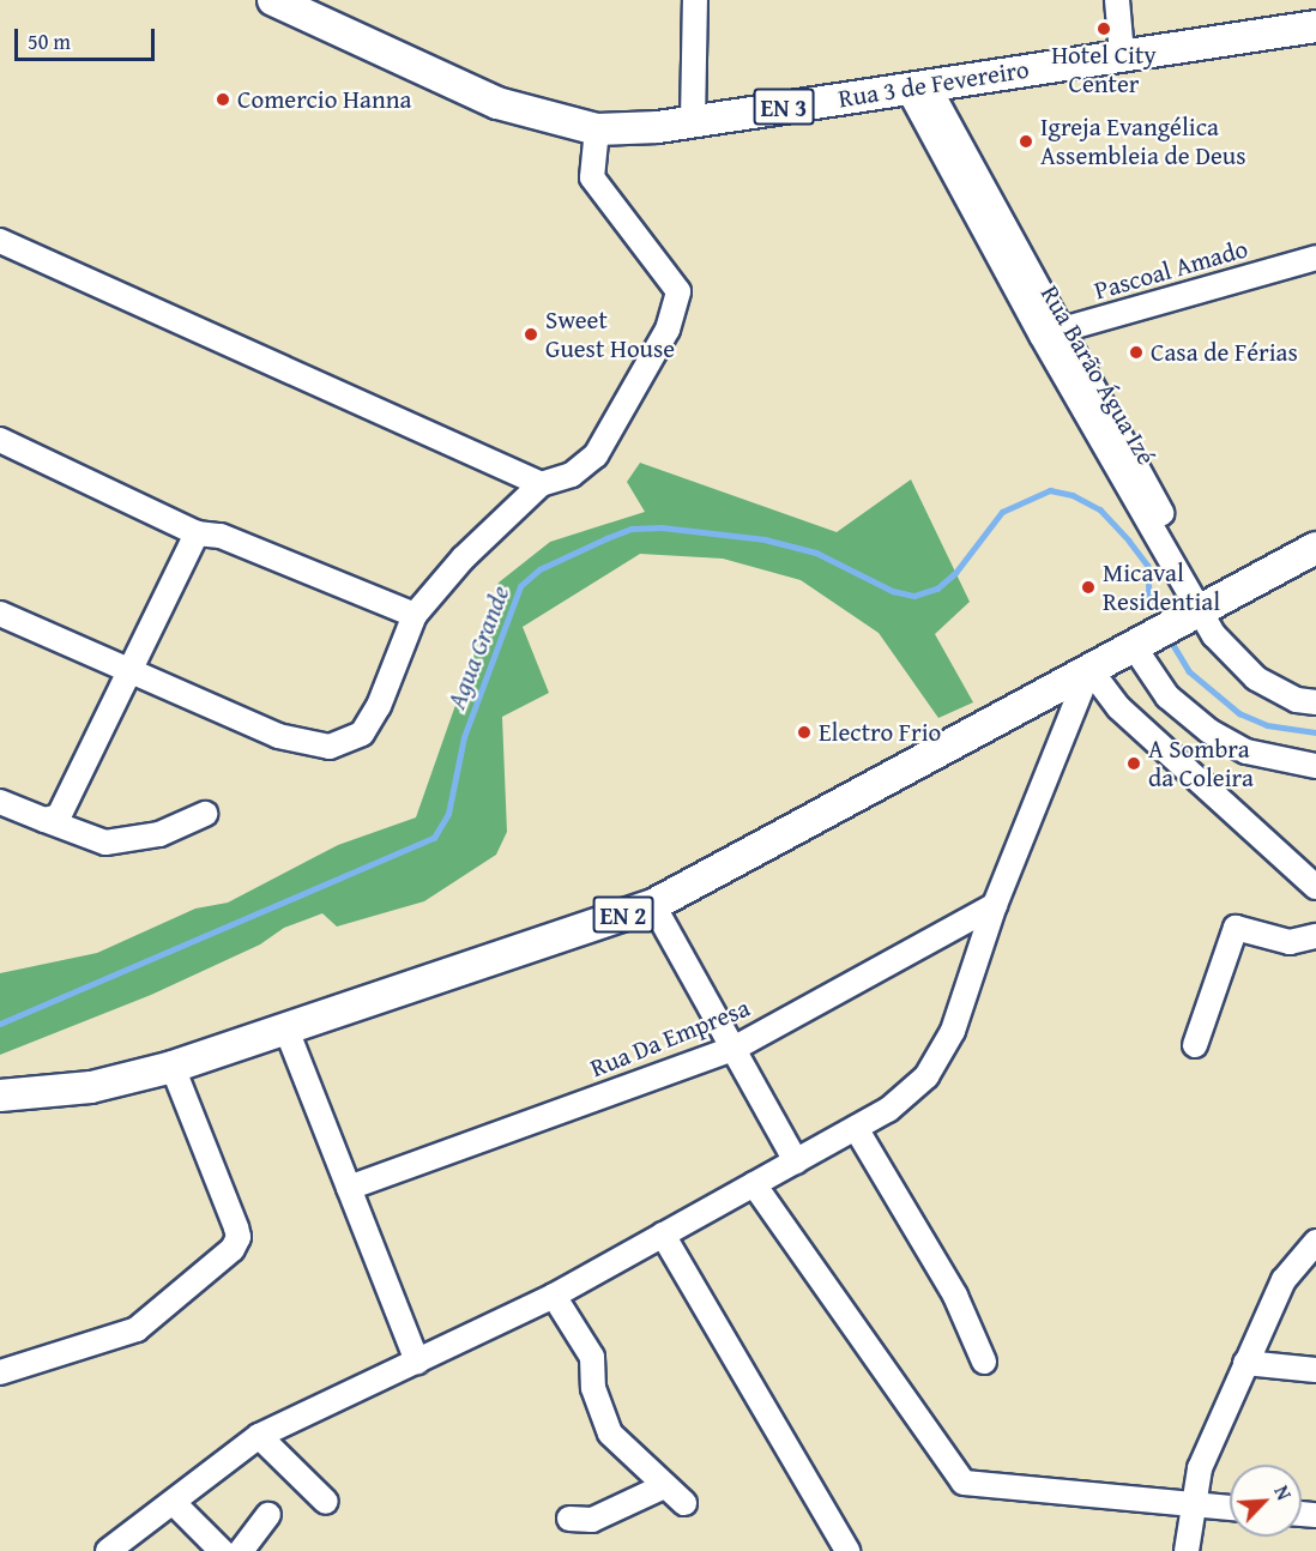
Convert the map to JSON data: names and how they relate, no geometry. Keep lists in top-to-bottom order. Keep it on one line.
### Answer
{"streets":{"main road":["Rua 3 de Fevereiro","EN 3","EN 2"],"street":["Pascoal Amado","Rua Barão Água Izé","Rua Da Empresa"]},"crossings":[["Rua 3 de Fevereiro","Rua Barão Água Izé"],["Pascoal Amado","Rua Barão Água Izé"],["Rua Barão Água Izé","EN 2"]],"water":["Agua Grande"],"places":["Hotel City Center","Comercio Hanna","Igreja Evangélica Assembleia de Deus","Sweet Guest House","Casa de Férias","Micaval Residential","Electro Frio","A Sombra da Coleira"],"scale_bar":"50 m","north":"top right"}
